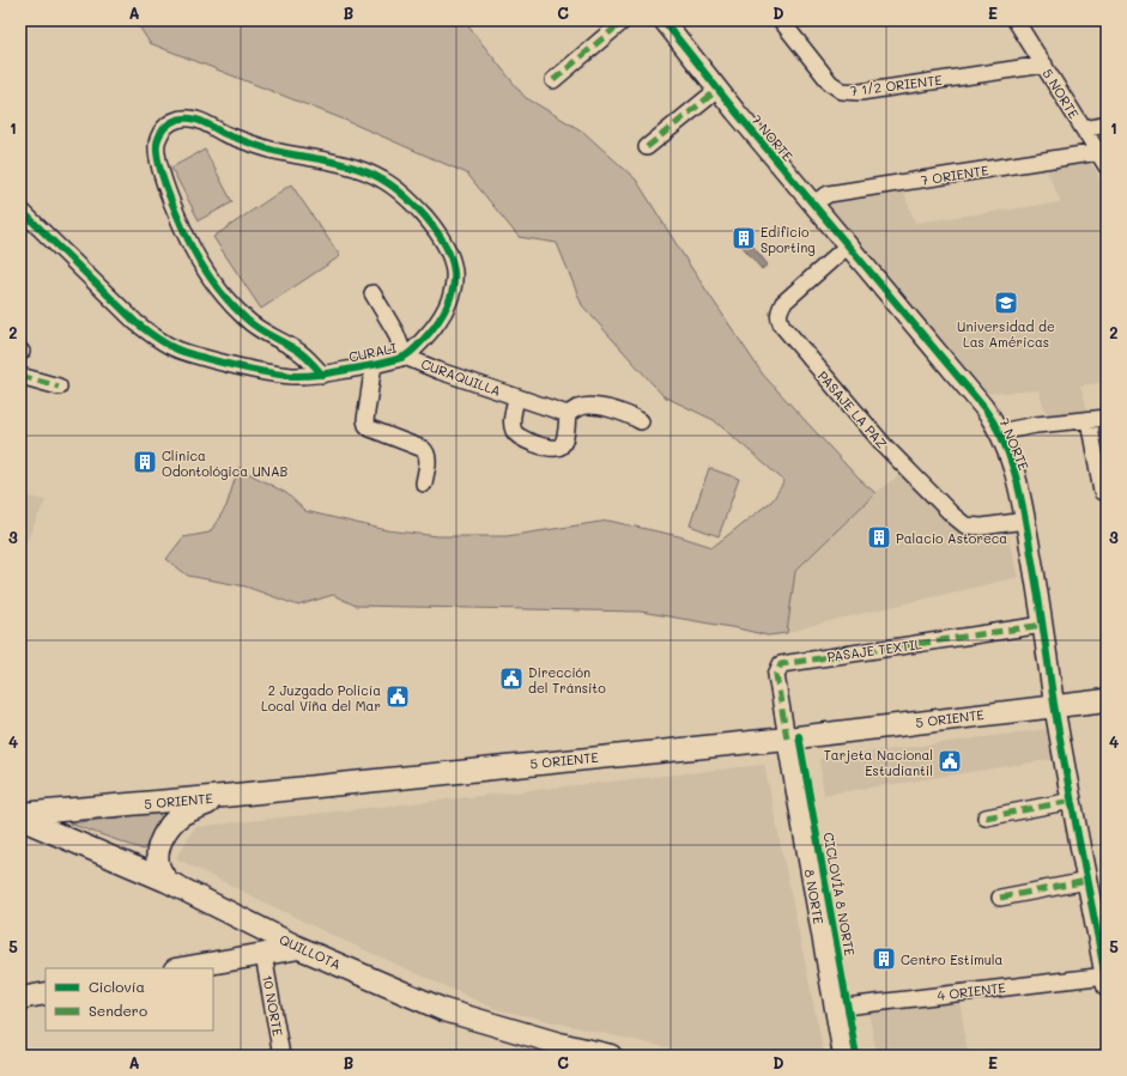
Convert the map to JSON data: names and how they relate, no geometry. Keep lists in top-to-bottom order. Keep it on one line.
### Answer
{"streets":{"main road":["5 ORIENTE","QUILLOTA"],"street":["7 1/2 ORIENTE","5 NORTE","7 NORTE","7 ORIENTE","CURALI","CURAQUILLA","PASAJE LA PAZ","PASAJE TEXTIL","8 NORTE","4 ORIENTE","10 NORTE"],"cycle path":["CICLOVÍA 8 NORTE"]},"crossings":[["7 1/2 ORIENTE","5 NORTE"],["5 NORTE","7 ORIENTE"],["7 NORTE","7 ORIENTE"],["7 NORTE","PASAJE LA PAZ"],["7 NORTE","PASAJE TEXTIL"],["7 NORTE","5 ORIENTE"],["7 NORTE","4 ORIENTE"],["CURALI","CURAQUILLA"],["PASAJE TEXTIL","5 ORIENTE"],["PASAJE TEXTIL","8 NORTE"],["5 ORIENTE","8 NORTE"],["8 NORTE","4 ORIENTE"]],"places":{"building":["Edificio Sporting","Clínica Odontológica UNAB","Palacio Astoreca","Centro Estimula"],"school or university":["Universidad de Las Américas"],"public building":["Dirección del Tránsito","2 Juzgado Policía Local Viña del Mar","Tarjeta Nacional Estudiantil"]},"legend":["Ciclovía","Sendero"],"grid":{"columns":["A","B","C","D","E"],"rows":["1","2","3","4","5"]}}
